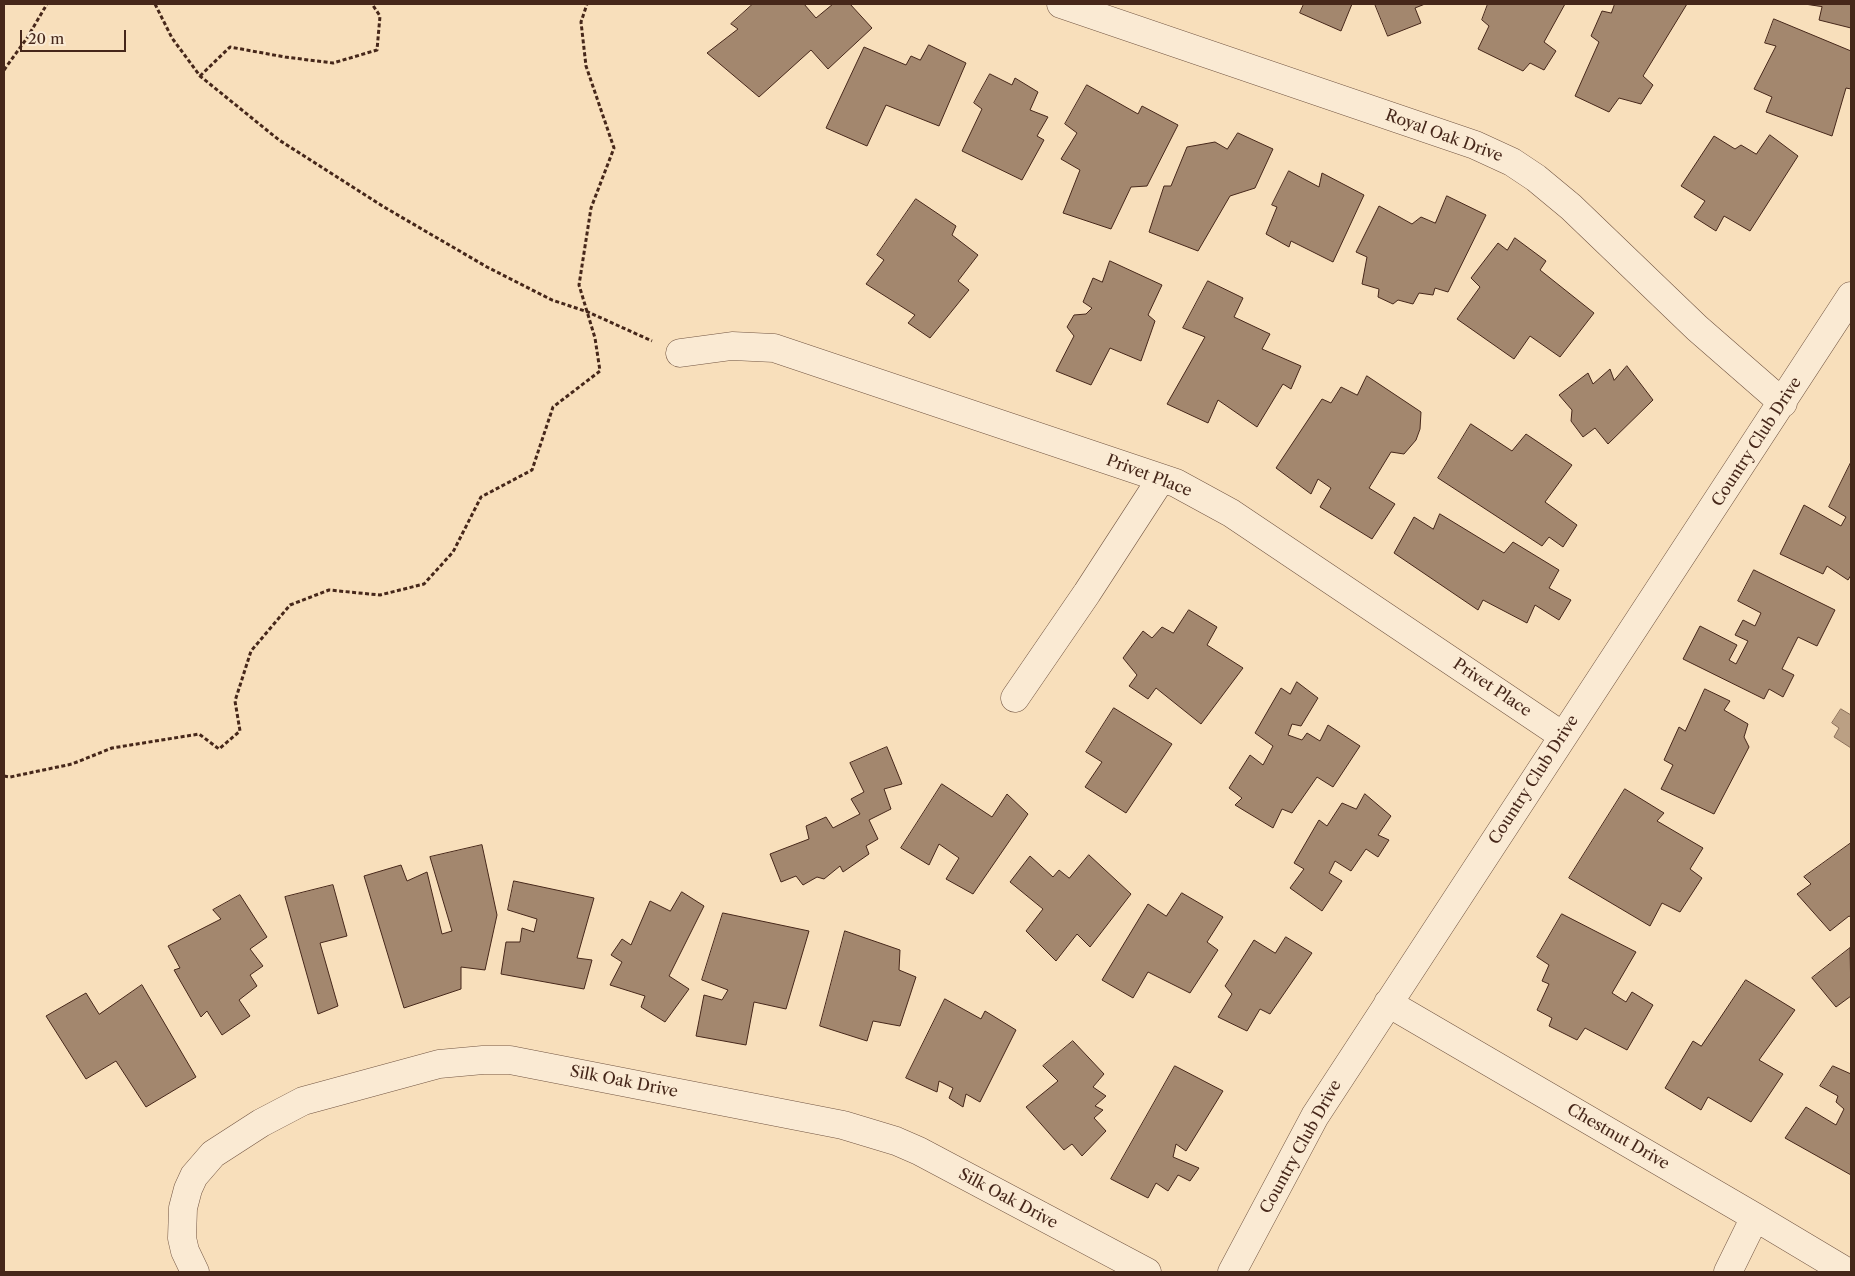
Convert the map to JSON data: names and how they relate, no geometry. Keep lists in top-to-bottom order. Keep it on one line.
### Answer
{"streets":{"street":["Royal Oak Drive","Country Club Drive","Privet Place","Silk Oak Drive","Chestnut Drive"]},"crossings":[["Royal Oak Drive","Country Club Drive"],["Country Club Drive","Privet Place"],["Country Club Drive","Chestnut Drive"]],"scale_bar":"20 m"}
